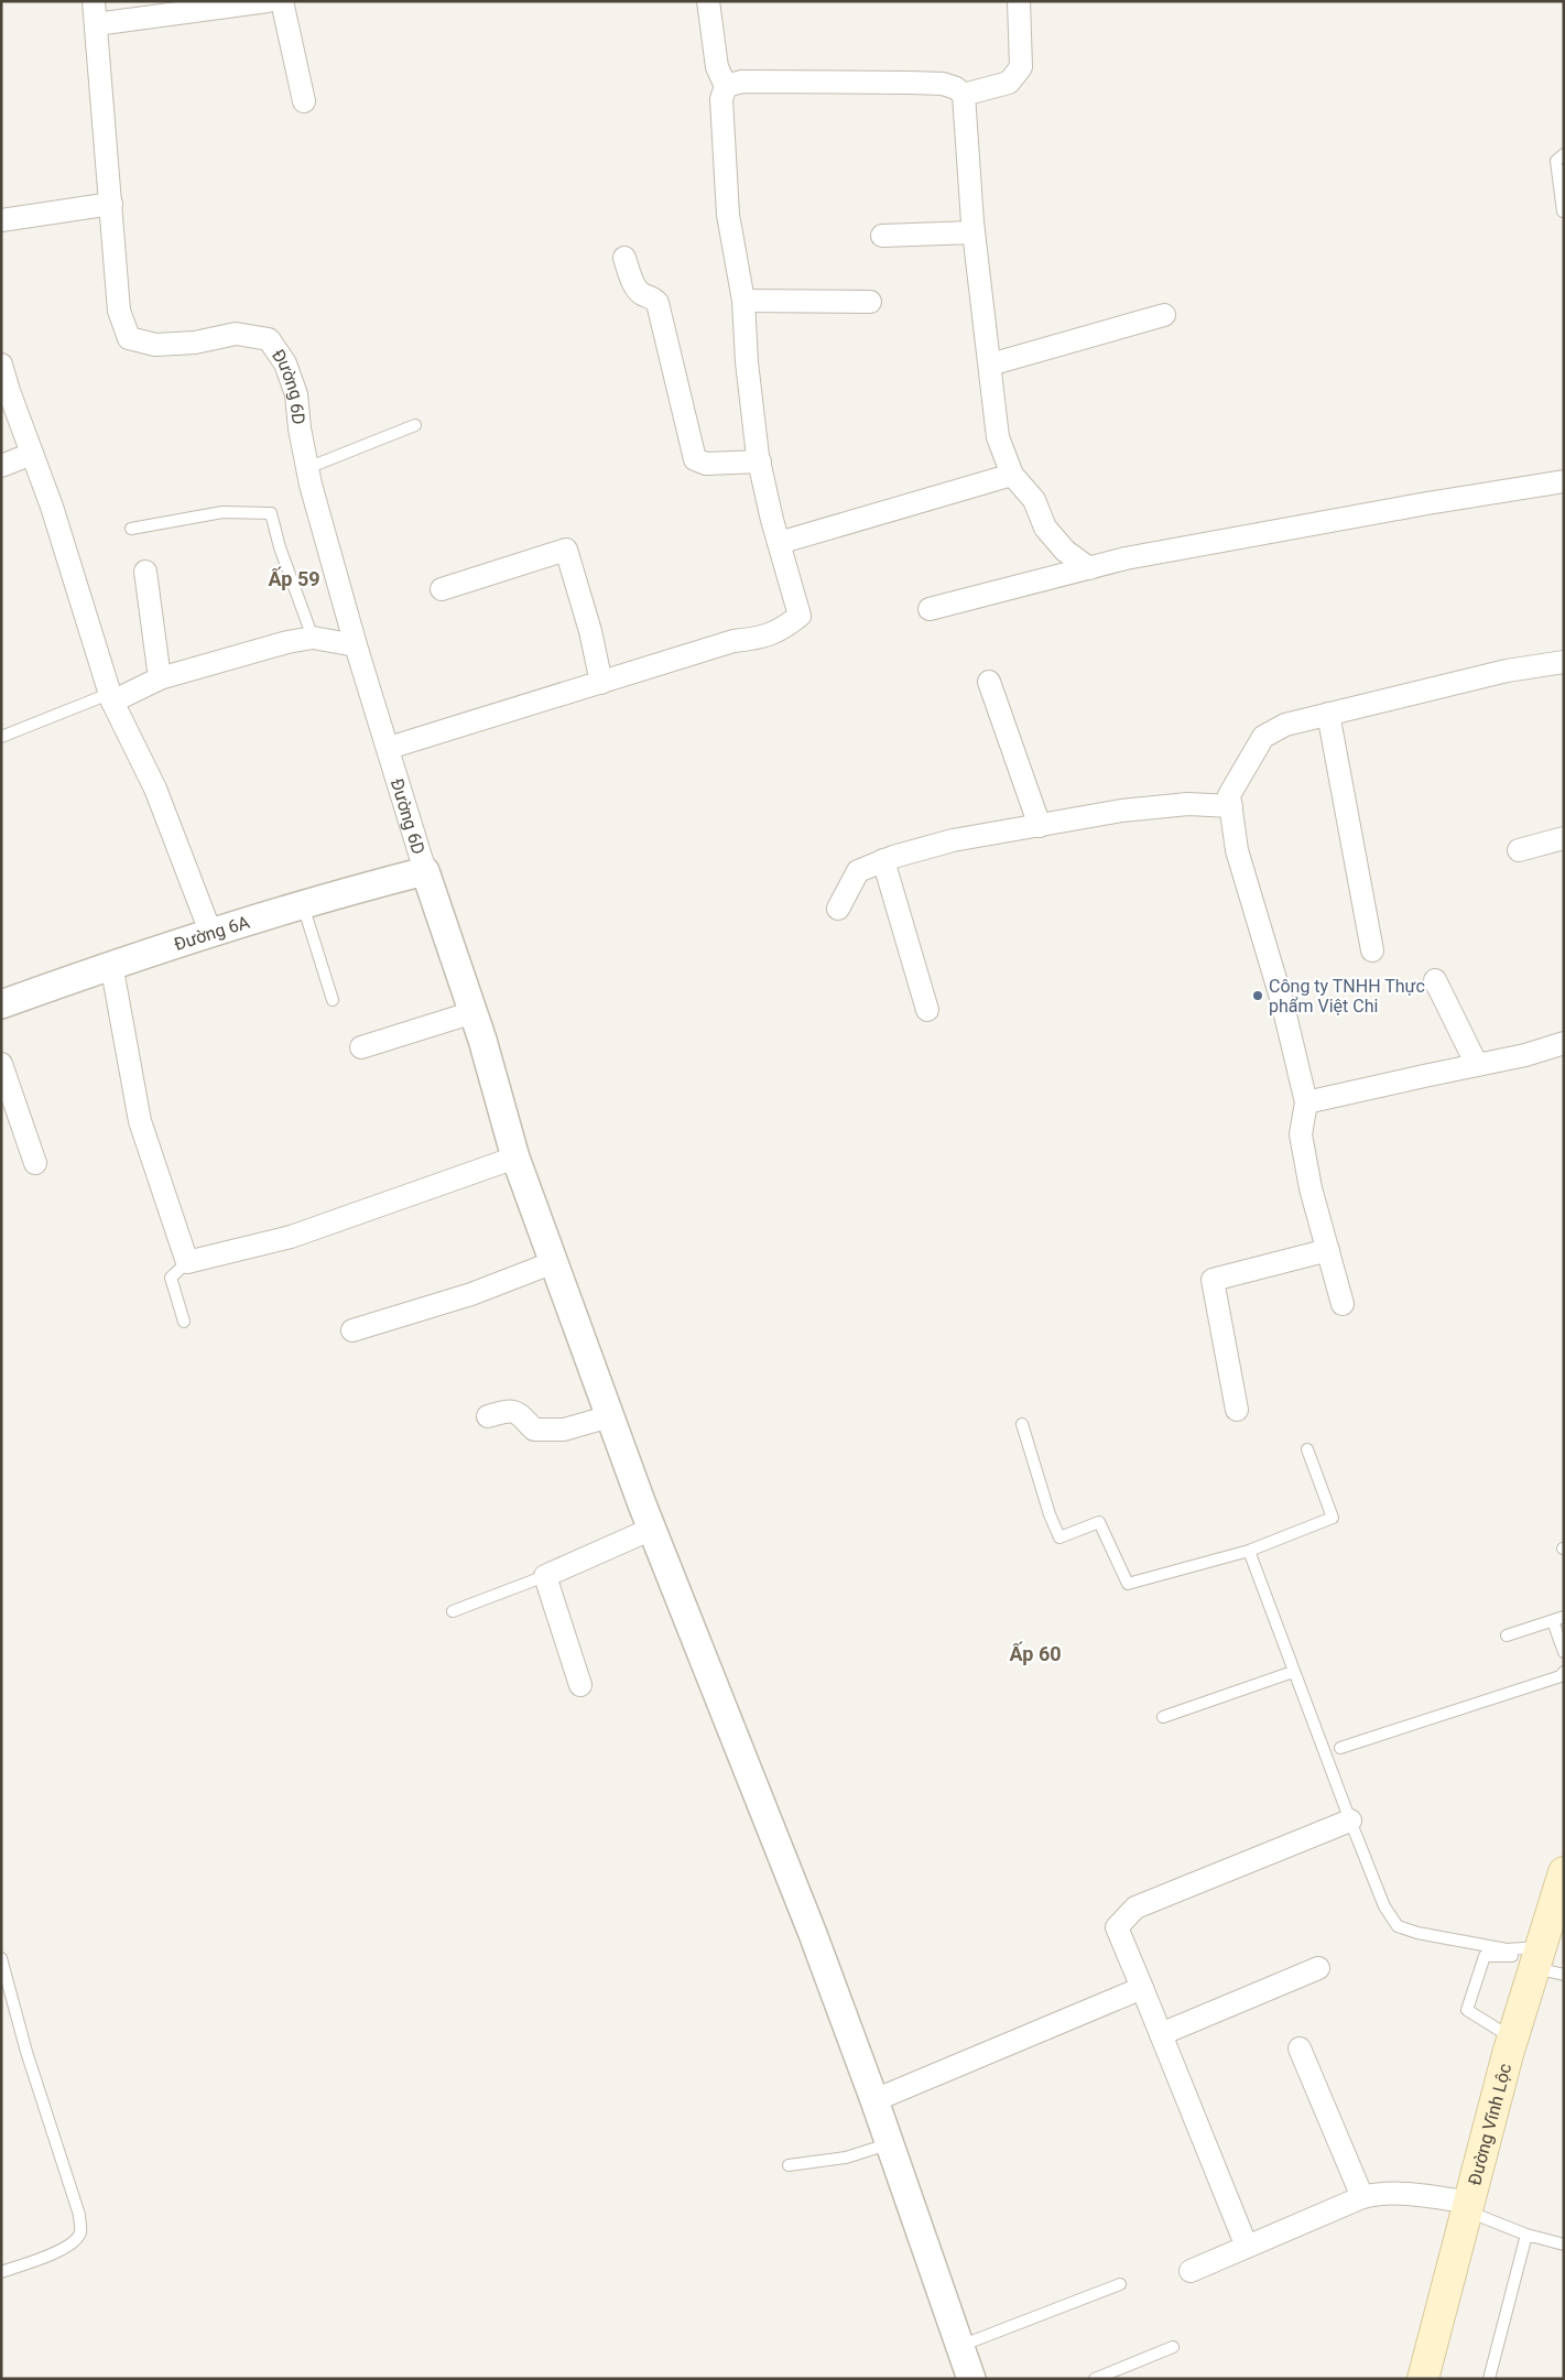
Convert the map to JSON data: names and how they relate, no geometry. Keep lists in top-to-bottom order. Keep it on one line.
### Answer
{"streets":{"main road":["Đường Vĩnh Lộc"],"street":["Đường 6D","Đường 6A"]},"crossings":[["Đường 6D","Đường 6A"]],"districts":["Ấp 59","Ấp 60"],"places":["Công ty TNHH Thực phẩm Việt Chi"]}
